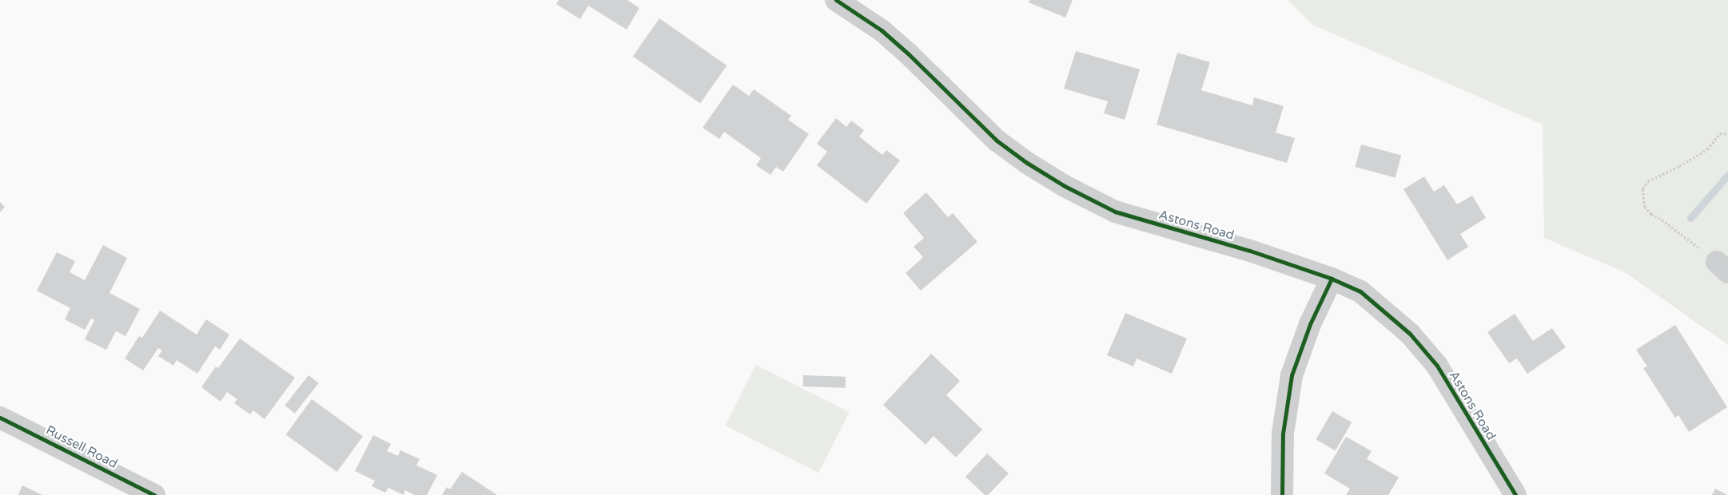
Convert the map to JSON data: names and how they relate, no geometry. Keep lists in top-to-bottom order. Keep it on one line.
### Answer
{"streets":{"street":["Astons Road","Russell Road"]}}
